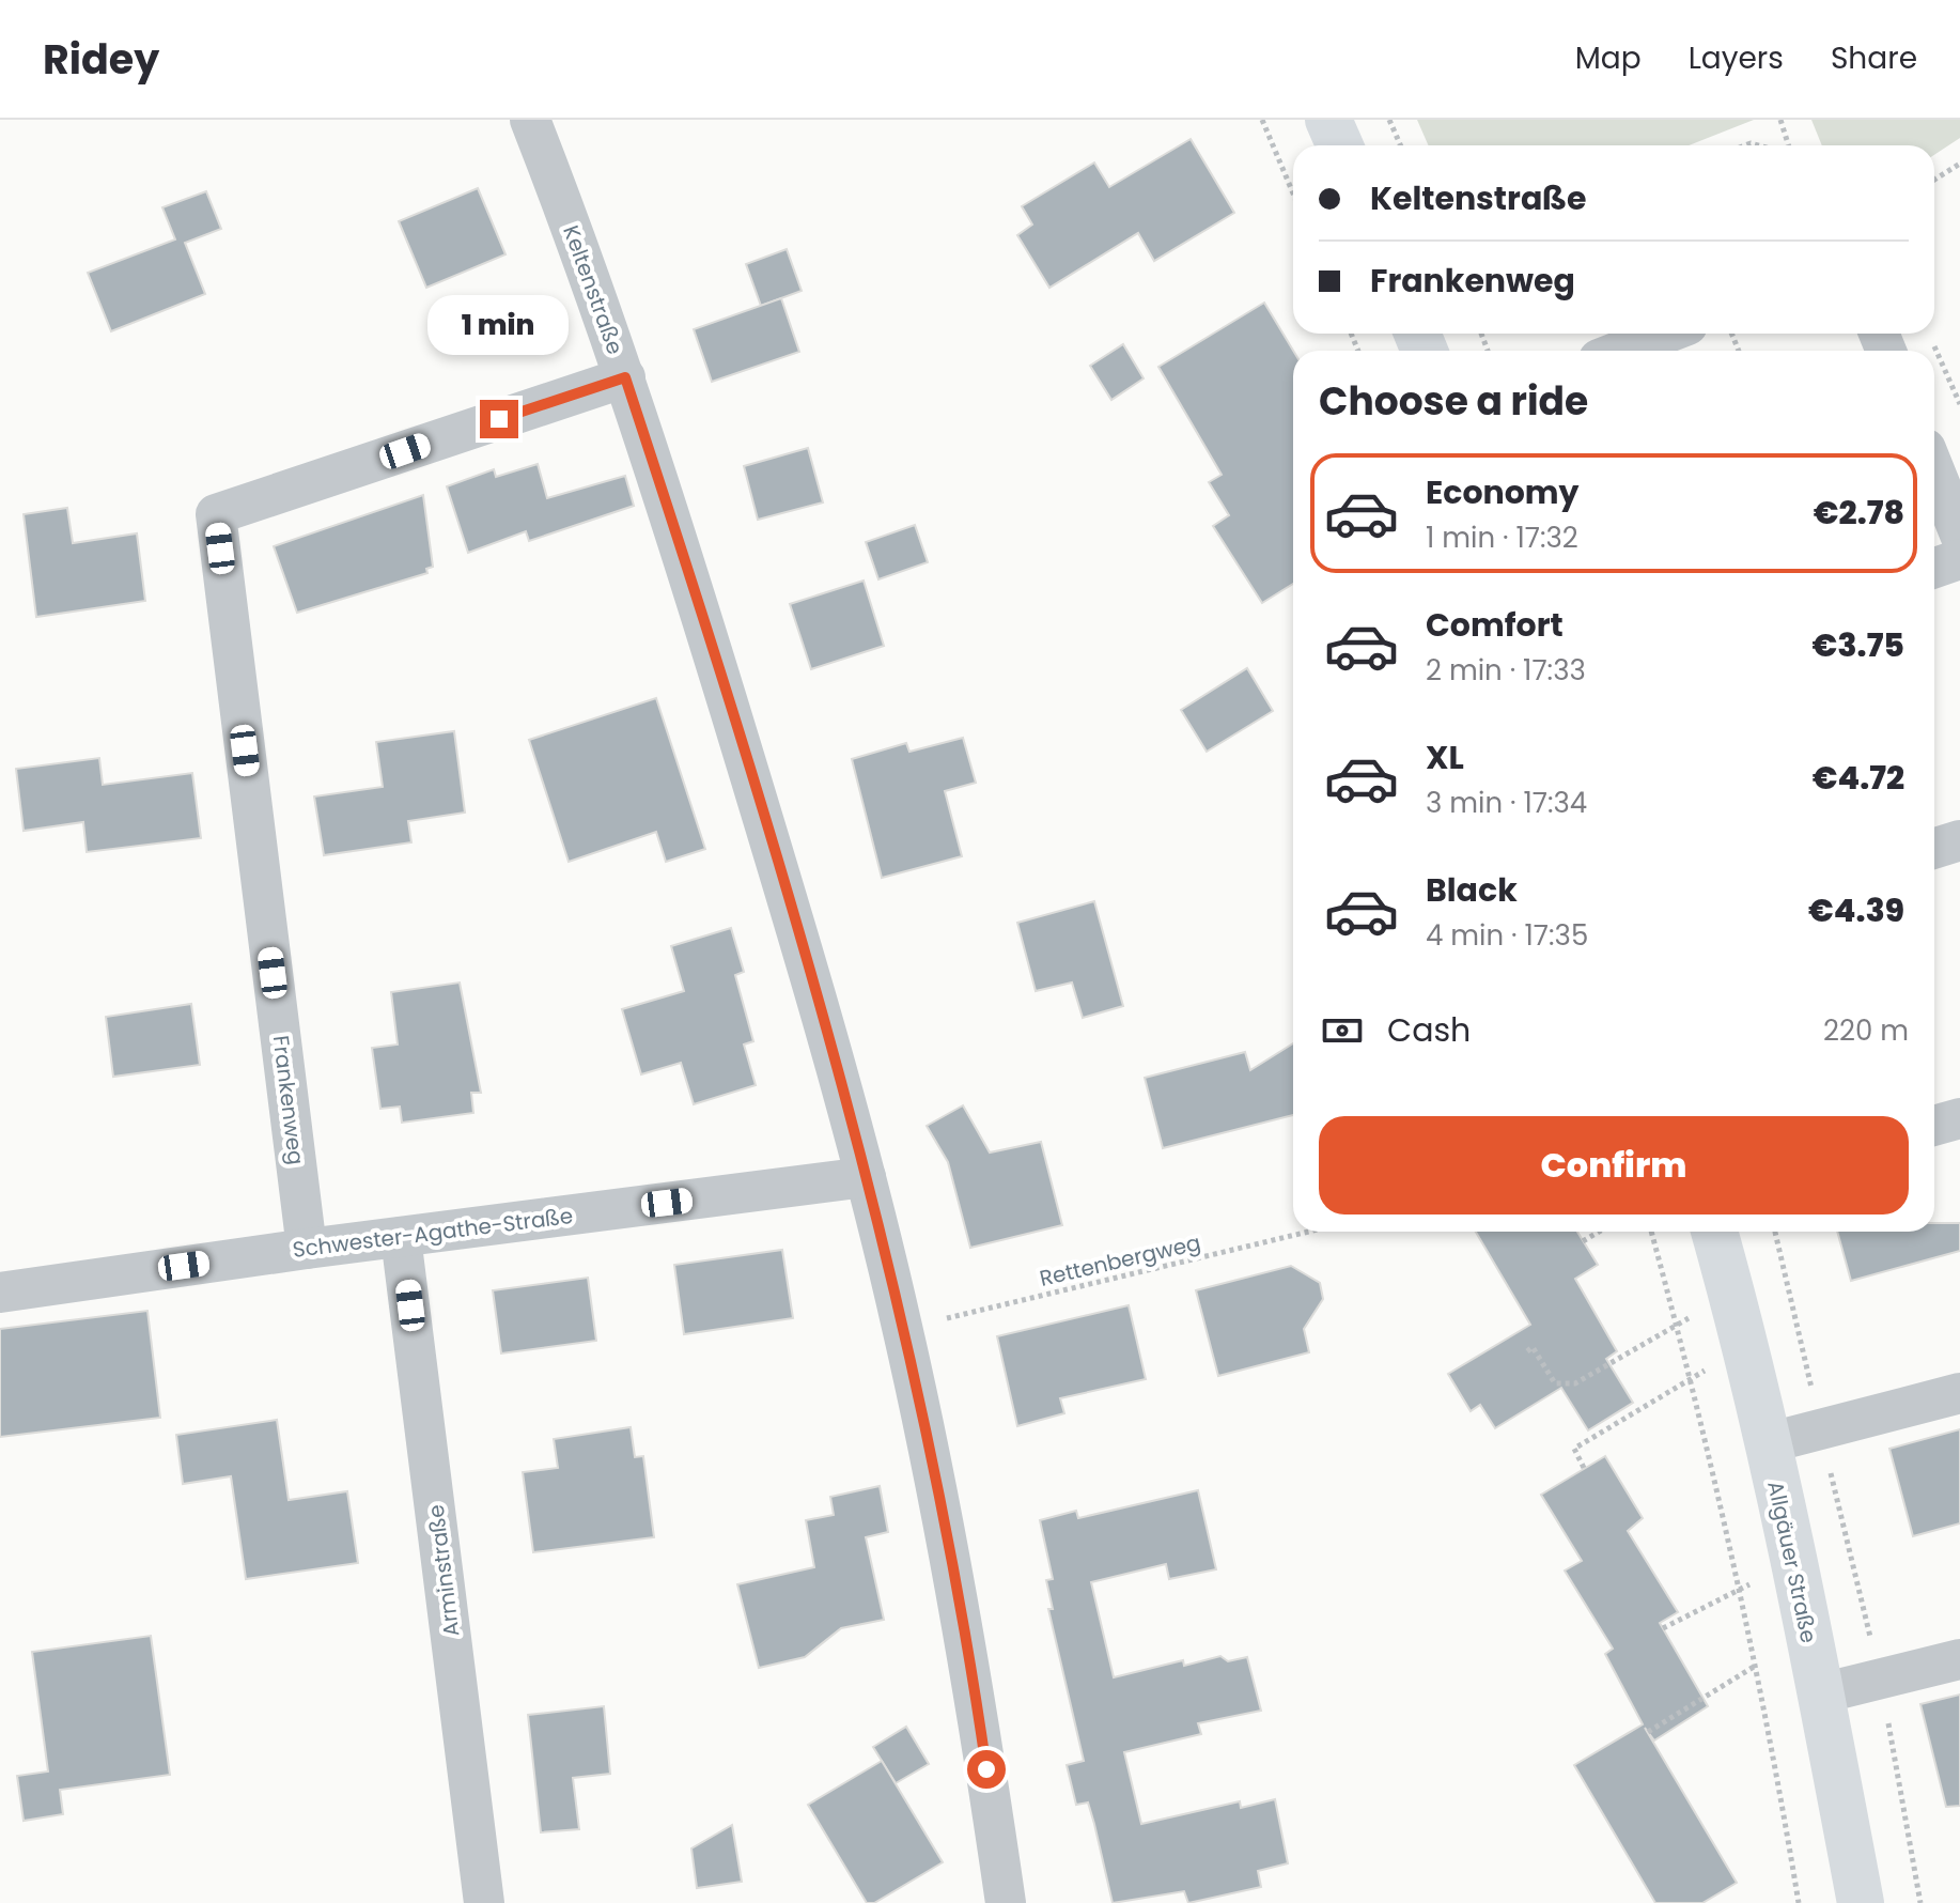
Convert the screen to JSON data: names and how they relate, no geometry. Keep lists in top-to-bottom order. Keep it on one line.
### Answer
{"streets":{"main road":["Allgäuer Straße"],"street":["Keltenstraße","Frankenweg","Schwester-Agathe-Straße","Arminstraße"],"path":["Rettenbergweg"]},"crossings":[["Keltenstraße","Frankenweg"],["Keltenstraße","Schwester-Agathe-Straße"],["Keltenstraße","Rettenbergweg"],["Frankenweg","Schwester-Agathe-Straße"],["Schwester-Agathe-Straße","Arminstraße"]],"page":{"header":"Ridey","nav":["Map","Layers","Share"],"banner":["Keltenstraße","Frankenweg"],"bubble":"1 min","heading":"Choose a ride","list":[{"name":"Economy","note":"1 min · 17:32","value":"€2.78"},{"name":"Comfort","note":"2 min · 17:33","value":"€3.75"},{"name":"XL","note":"3 min · 17:34","value":"€4.72"},{"name":"Black","note":"4 min · 17:35","value":"€4.39"}],"pay":["Cash","220 m"],"buttons":"Confirm"}}
